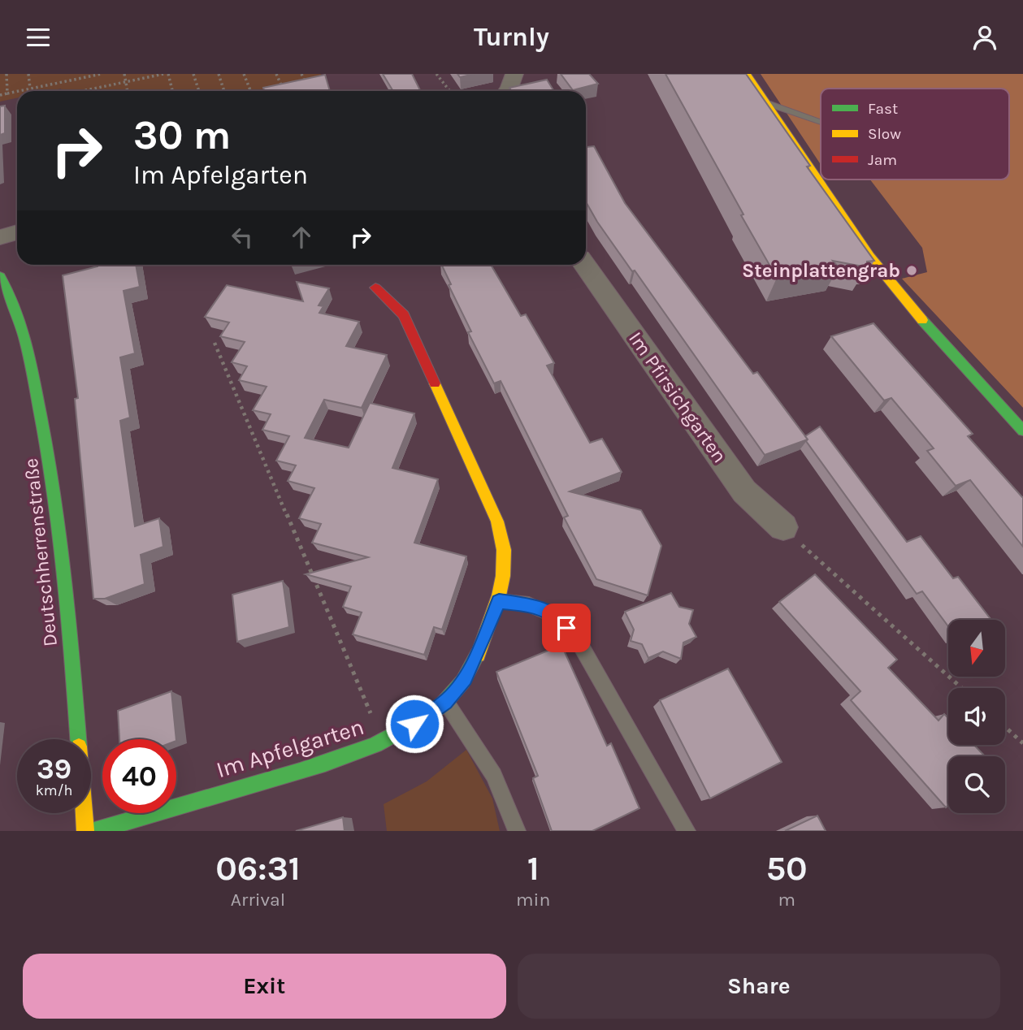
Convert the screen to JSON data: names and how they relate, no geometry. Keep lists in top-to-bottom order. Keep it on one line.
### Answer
{"streets":{"street":["Im Pfirsichgarten","Deutschherrenstraße","Im Apfelgarten"]},"places":["Steinplattengrab"],"legend":["Fast","Slow","Jam"],"north":"bottom","page":{"header":"Turnly","turn":["30 m","Im Apfelgarten"],"speed":"39 km/h","limit":"40","eta":["06:31","Arrival","1","min","50","m"],"buttons":["Exit","Share"]}}
